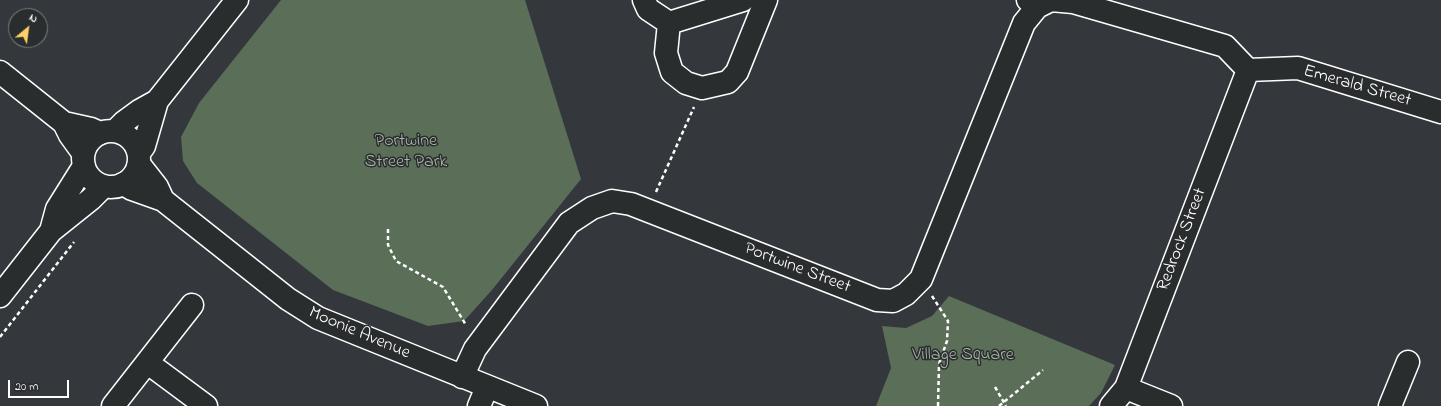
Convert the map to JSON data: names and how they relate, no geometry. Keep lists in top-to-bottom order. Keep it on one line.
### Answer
{"streets":{"street":["Emerald Street","Redrock Street","Portwine Street","Moonie Avenue"]},"crossings":[["Emerald Street","Redrock Street"],["Portwine Street","Moonie Avenue"]],"parks":["Portwine Street Park","Village Square"],"scale_bar":"20 m","north":"top right"}
